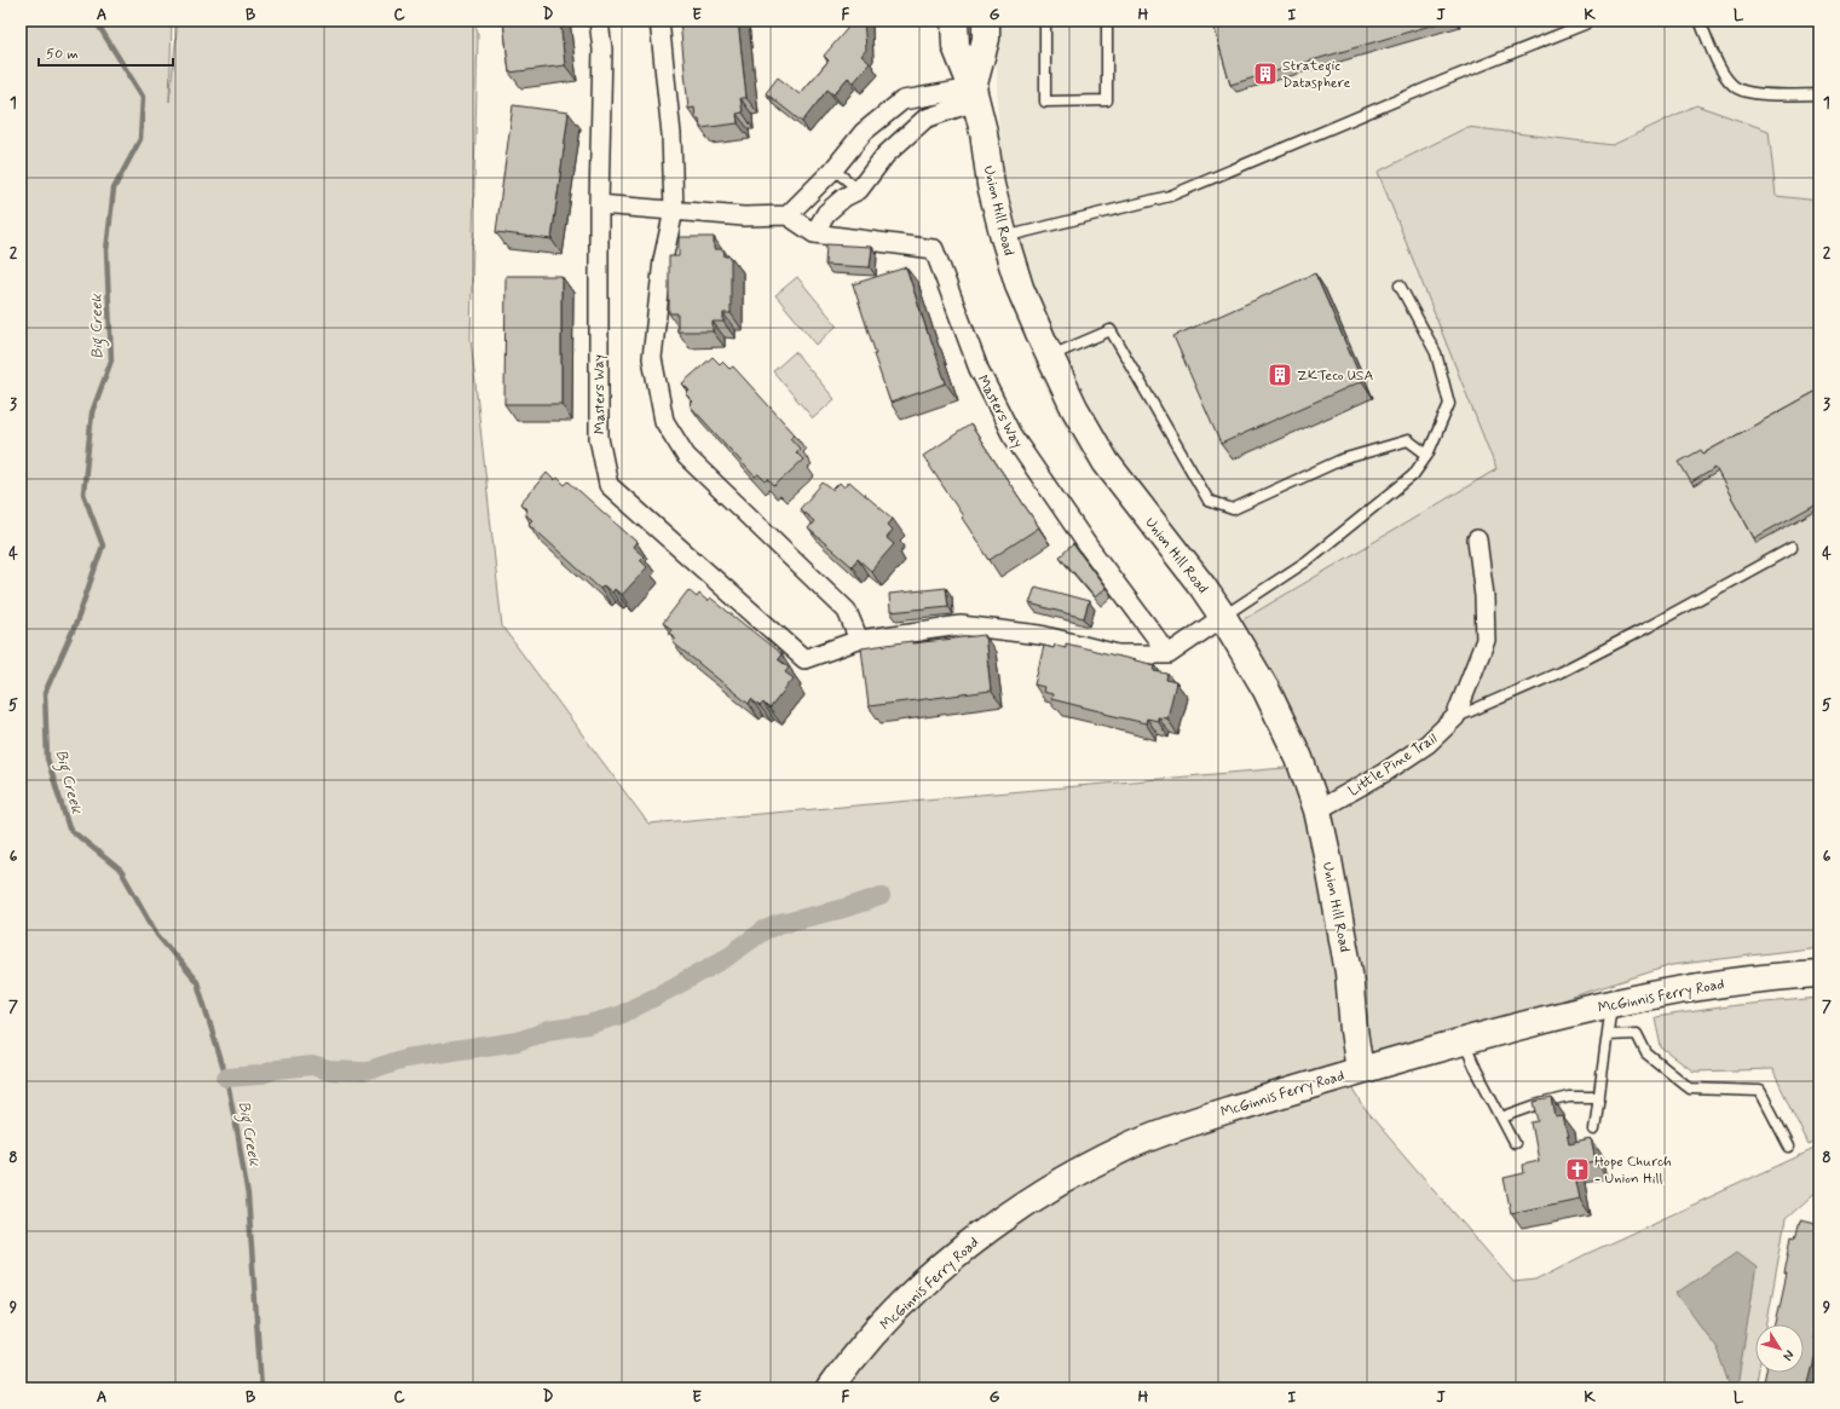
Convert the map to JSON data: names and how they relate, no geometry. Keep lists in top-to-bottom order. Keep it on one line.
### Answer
{"streets":{"street":["Union Hill Road","Masters Way","Little Pine Trail","McGinnis Ferry Road"]},"crossings":[["Union Hill Road","Little Pine Trail"],["Union Hill Road","McGinnis Ferry Road"]],"water":["Big Creek"],"places":{"building":["Strategic Datasphere","ZKTeco USA"],"church":["Hope Church - Union Hill"]},"scale_bar":"50 m","north":"bottom right","grid":{"columns":["A","B","C","D","E","F","G","H","I","J","K","L"],"rows":["1","2","3","4","5","6","7","8","9"]}}
